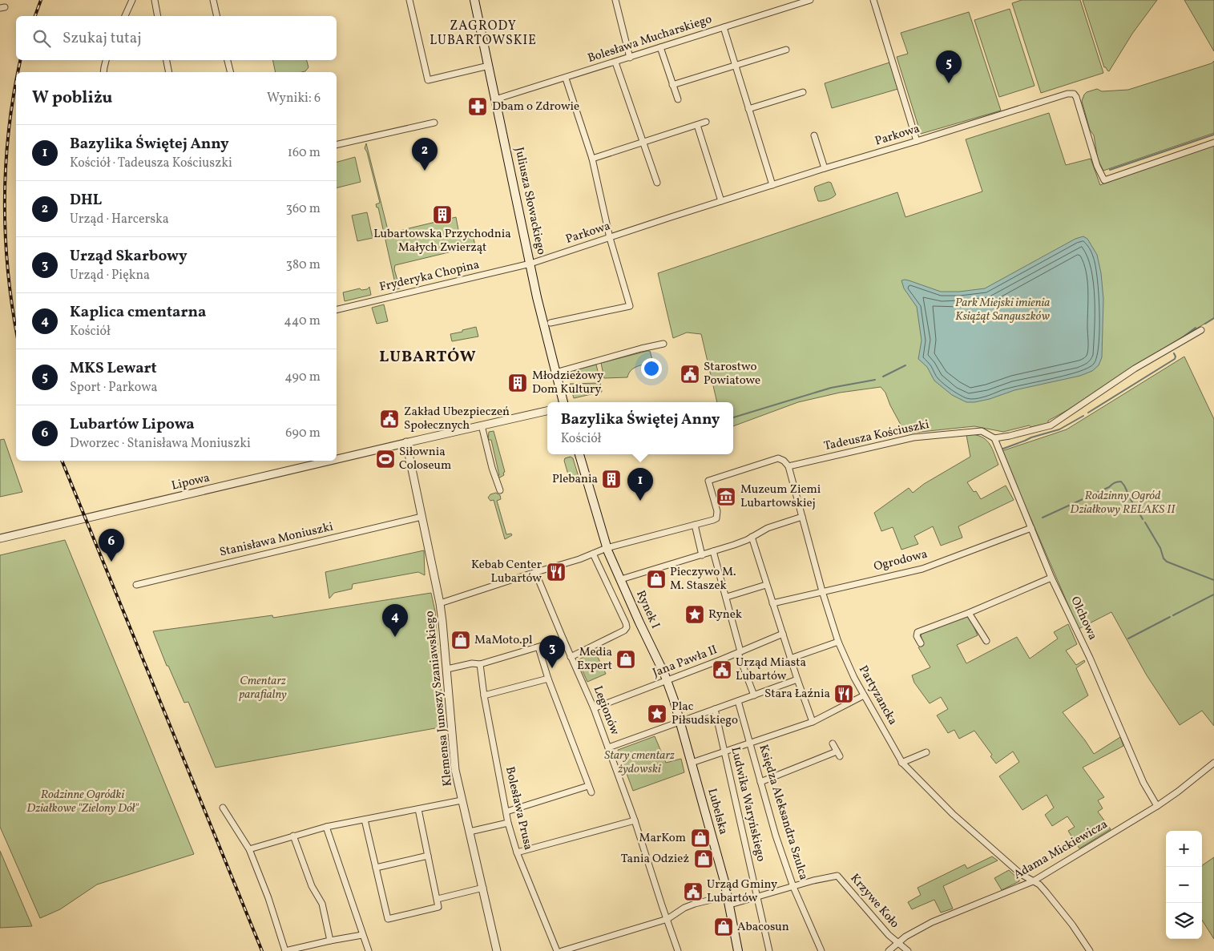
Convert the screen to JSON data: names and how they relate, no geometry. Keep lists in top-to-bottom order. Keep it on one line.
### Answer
{"streets":{"main road":["Juliusza Słowackiego","Rynek I","Lubelska"],"street":["Bolesława Mucharskiego","Parkowa","Fryderyka Chopina","Tadeusza Kościuszki","Lipowa","Stanisława Moniuszki","Ogrodowa","Olchowa","Jana Pawła II","Partyzancka","Klemensa Junoszy Szaniawskiego","Legionów","Ludwika Waryńskiego","Bolesława Prusa","Księdza Aleksandra Szulca","Adama Mickiewicza","Krzywe Koło"]},"crossings":[["Bolesława Mucharskiego","Juliusza Słowackiego"],["Parkowa","Juliusza Słowackiego"],["Parkowa","Fryderyka Chopina"],["Juliusza Słowackiego","Fryderyka Chopina"],["Tadeusza Kościuszki","Olchowa"],["Tadeusza Kościuszki","Partyzancka"],["Lipowa","Klemensa Junoszy Szaniawskiego"],["Stanisława Moniuszki","Klemensa Junoszy Szaniawskiego"],["Ogrodowa","Olchowa"],["Ogrodowa","Partyzancka"],["Rynek I","Jana Pawła II"],["Rynek I","Lubelska"],["Olchowa","Adama Mickiewicza"],["Jana Pawła II","Legionów"],["Jana Pawła II","Lubelska"],["Partyzancka","Adama Mickiewicza"],["Ludwika Waryńskiego","Krzywe Koło"],["Lubelska","Krzywe Koło"],["Księdza Aleksandra Szulca","Krzywe Koło"],["Adama Mickiewicza","Krzywe Koło"]],"districts":["ZAGRODY LUBARTOWSKIE","LUBARTÓW"],"parks":["Park Miejski imienia Książąt Sanguszków","Rodzinny Ogród Działkowy RELAKS II","Cmentarz parafialny","Stary cmentarz żydowski","Rodzinne Ogródki Działkowe \"Zielony Dół\""],"places":{"pharmacy":["Dbam o Zdrowie"],"building":["Lubartowska Przychodnia Małych Zwierząt","Młodzieżowy Dom Kultury","Plebania"],"public building":["Starostwo Powiatowe","Zakład Ubezpieczeń Społecznych","Urząd Miasta Lubartów","Urząd Gminy Lubartów"],"sports":["Siłownia Coloseum"],"museum":["Muzeum Ziemi Lubartowskiej"],"restaurant":["Kebab Center Lubartów","Stara Łaźnia"],"shop":["Pieczywo M. M. Staszek","MaMoto.pl","Media Expert","MarKom","Tania Odzież","Abacosun"],"place":["Rynek","Plac Piłsudskiego"]},"page":{"search":"Szukaj tutaj","pins":["5","2","1","6","4","3"],"heading":["W pobliżu","Wyniki: 6"],"list":[{"mark":"1","name":"Bazylika Świętej Anny","note":"Kościół · Tadeusza Kościuszki","value":"160 m"},{"mark":"2","name":"DHL","note":"Urząd · Harcerska","value":"360 m"},{"mark":"3","name":"Urząd Skarbowy","note":"Urząd · Piękna","value":"380 m"},{"mark":"4","name":"Kaplica cmentarna","note":"Kościół","value":"440 m"},{"mark":"5","name":"MKS Lewart","note":"Sport · Parkowa","value":"490 m"},{"mark":"6","name":"Lubartów Lipowa","note":"Dworzec · Stanisława Moniuszki","value":"690 m"}],"popup":["Bazylika Świętej Anny","Kościół"],"map_buttons":["+","−"]}}
